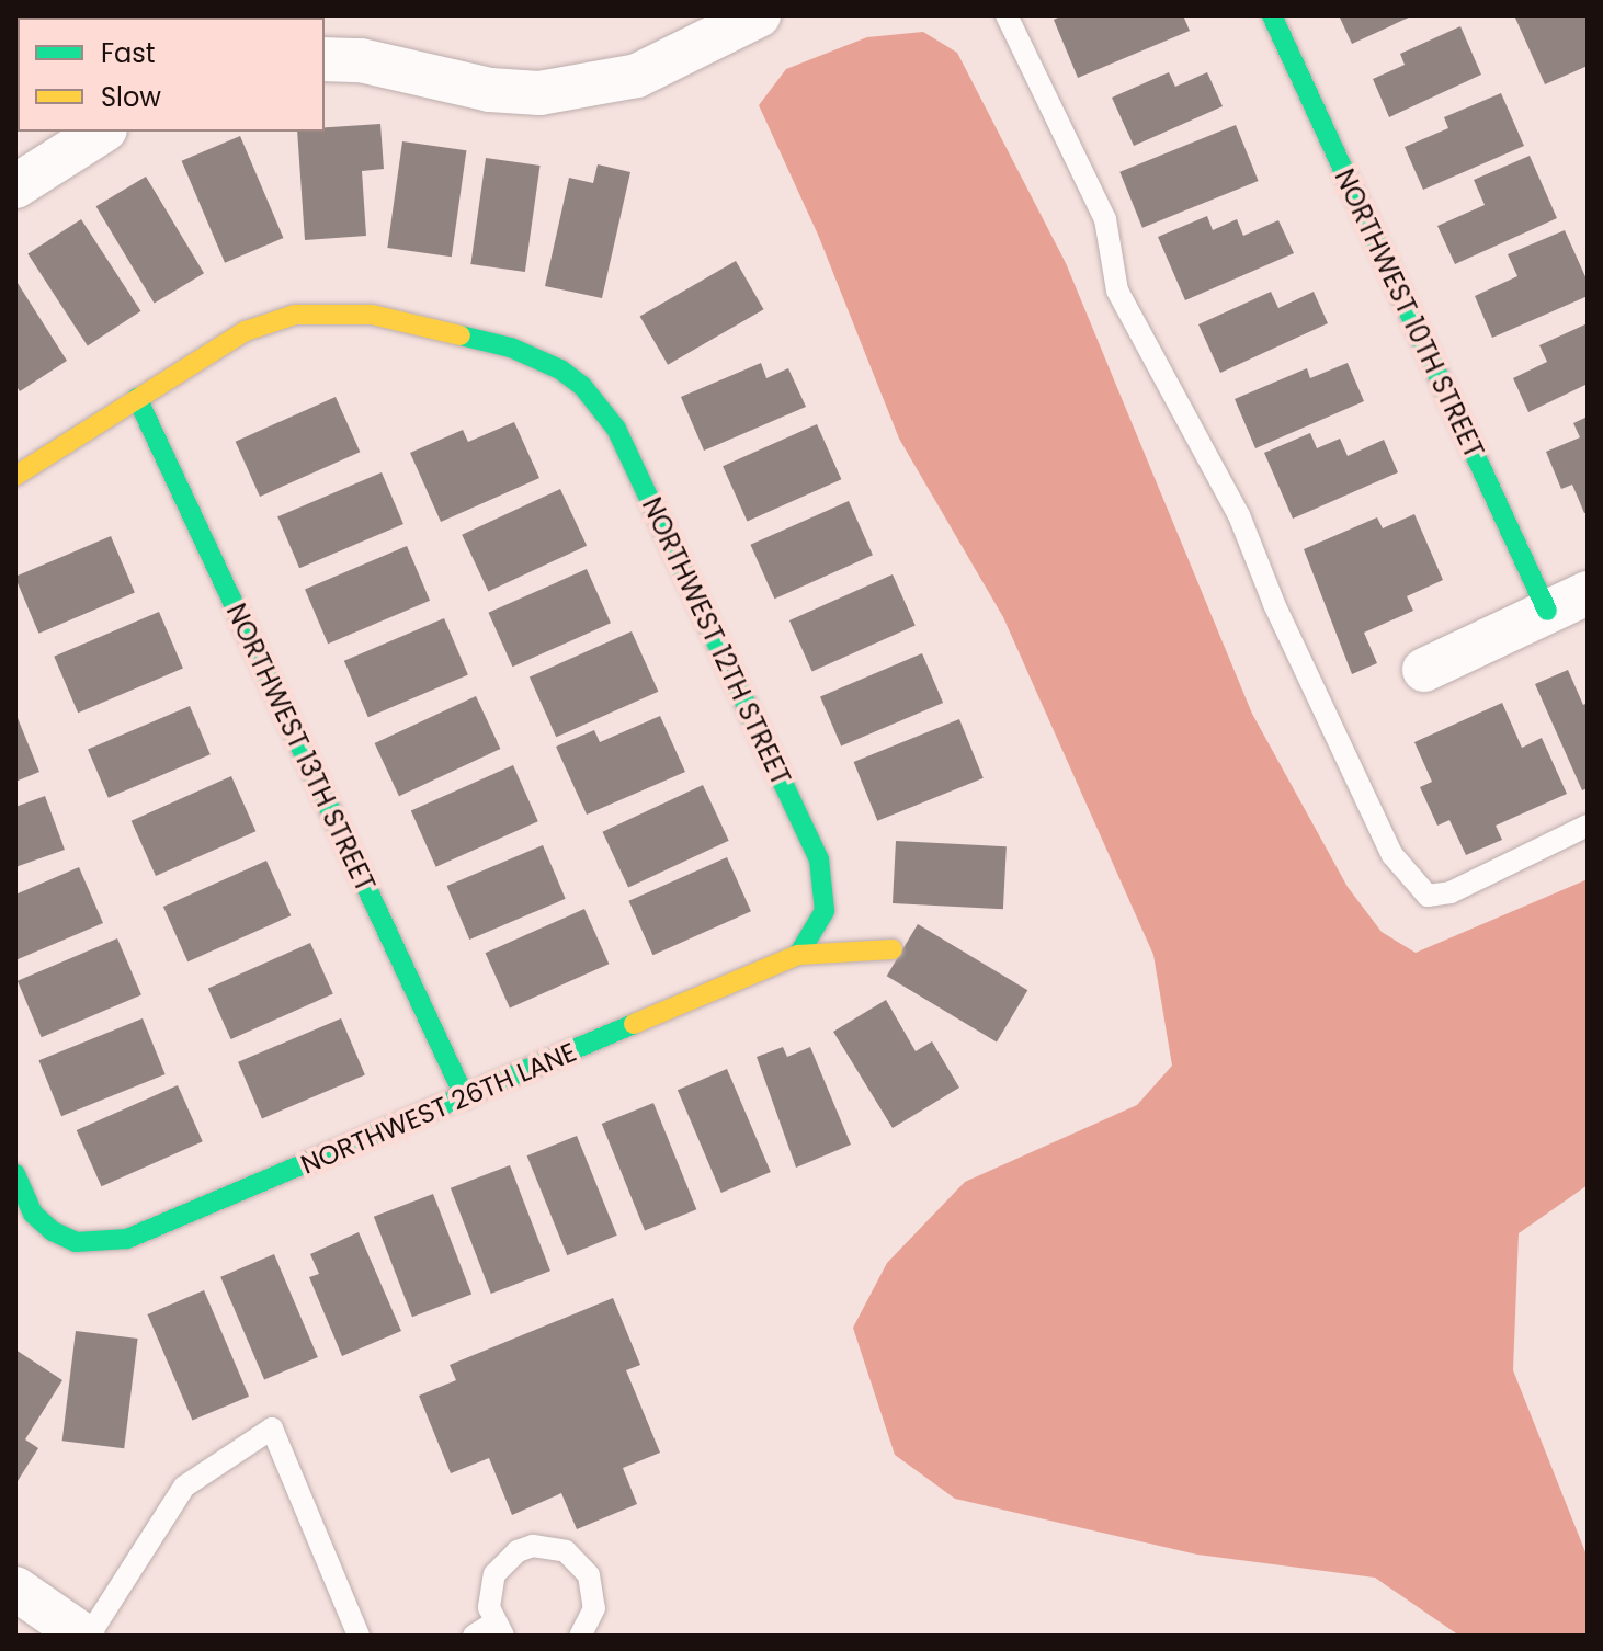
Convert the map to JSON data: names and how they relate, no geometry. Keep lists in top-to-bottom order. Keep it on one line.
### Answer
{"streets":{"street":["NORTHWEST 10TH STREET","NORTHWEST 12TH STREET","NORTHWEST 13TH STREET","NORTHWEST 26TH LANE"]},"crossings":[["NORTHWEST 12TH STREET","NORTHWEST 13TH STREET"],["NORTHWEST 12TH STREET","NORTHWEST 26TH LANE"],["NORTHWEST 13TH STREET","NORTHWEST 26TH LANE"]],"legend":["Fast","Slow"]}
